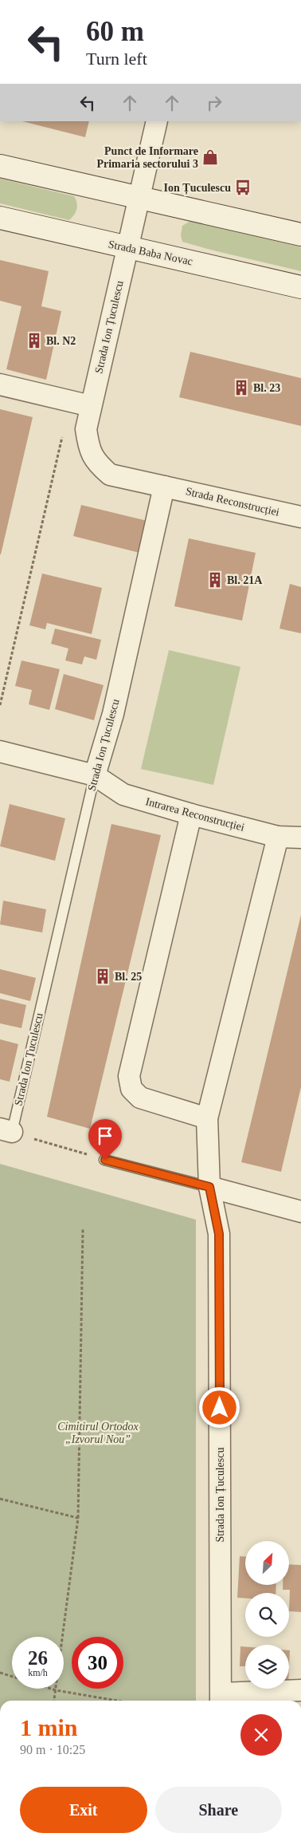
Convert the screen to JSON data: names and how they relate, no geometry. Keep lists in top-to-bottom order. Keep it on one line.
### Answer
{"streets":{"main road":["Strada Baba Novac"],"street":["Strada Ion Țuculescu","Strada Reconstrucției","Intrarea Reconstrucției"]},"crossings":[["Strada Baba Novac","Strada Ion Țuculescu"],["Strada Ion Țuculescu","Strada Reconstrucției"],["Strada Ion Țuculescu","Intrarea Reconstrucției"]],"parks":["Cimitirul Ortodox „Izvorul Nou”"],"places":{"shop":["Punct de Informare Primaria sectorului 3"],"bus stop":["Ion Țuculescu"],"building":["Bl. N2","Bl. 23","Bl. 21A","Bl. 25"]},"north":"top right","page":{"turn":["60 m","Turn left"],"speed":"26 km/h","limit":"30","heading":["1 min","90 m · 10:25"],"buttons":["Exit","Share"]}}
